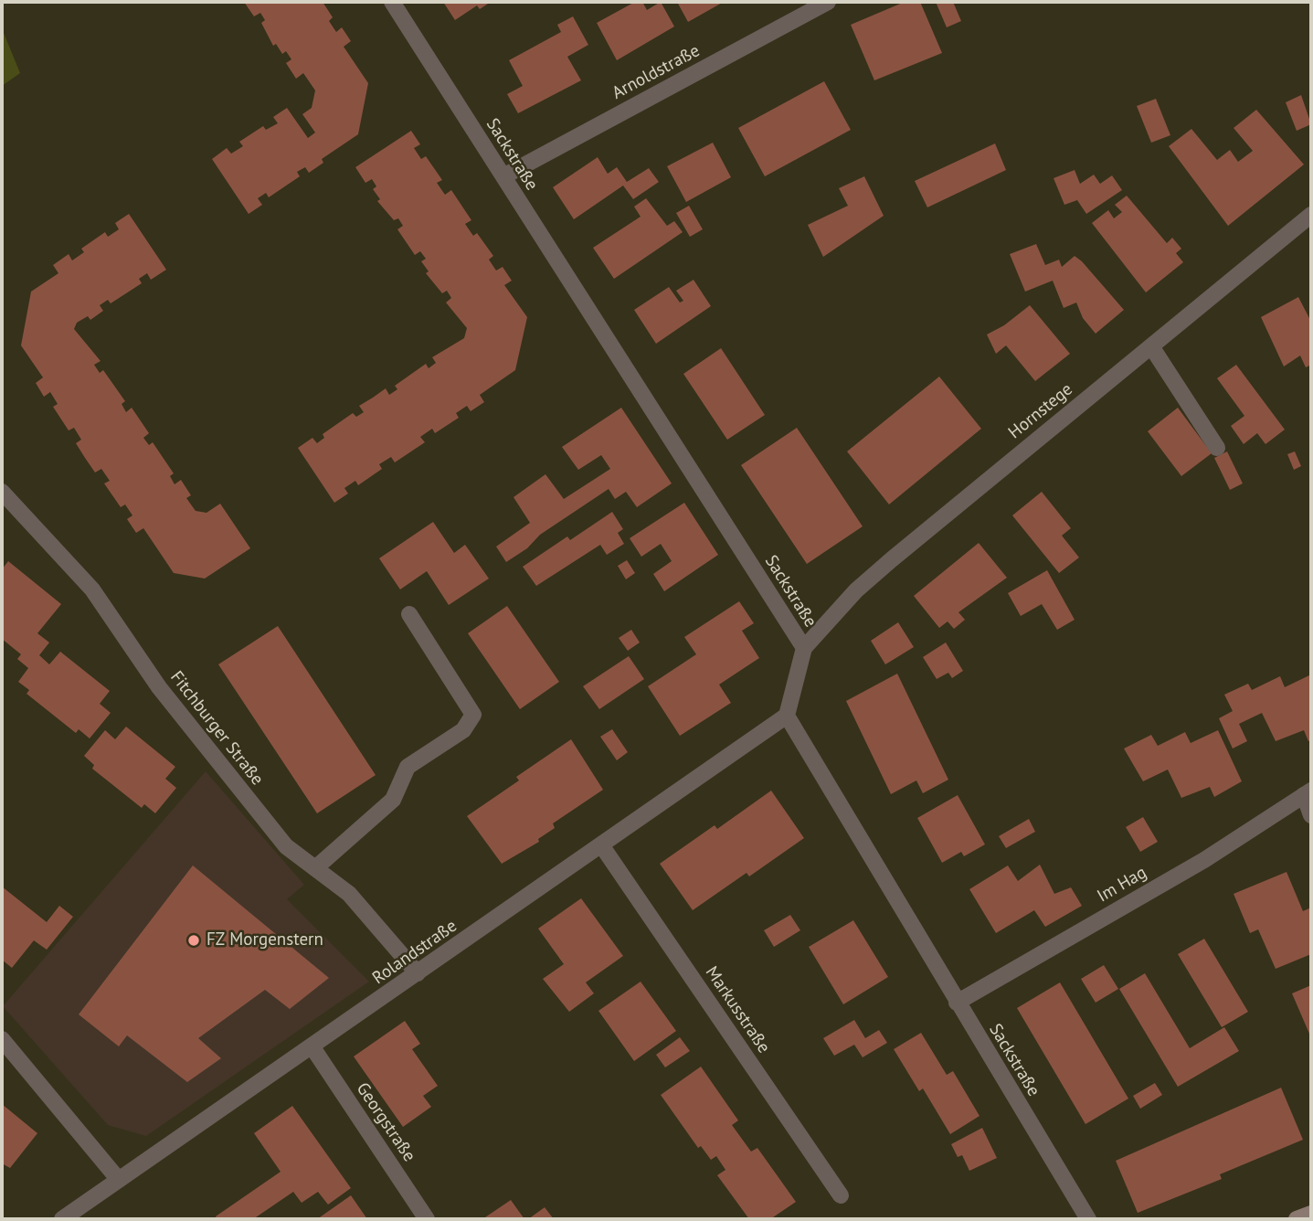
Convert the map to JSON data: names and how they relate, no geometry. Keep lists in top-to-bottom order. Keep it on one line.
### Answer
{"streets":{"street":["Arnoldstraße","Sackstraße","Hornstege","Fitchburger Straße","Im Hag","Rolandstraße","Markusstraße","Georgstraße"]},"crossings":[["Arnoldstraße","Sackstraße"],["Sackstraße","Hornstege"],["Sackstraße","Im Hag"],["Sackstraße","Rolandstraße"],["Fitchburger Straße","Rolandstraße"],["Rolandstraße","Markusstraße"],["Rolandstraße","Georgstraße"]],"places":["FZ Morgenstern"]}
